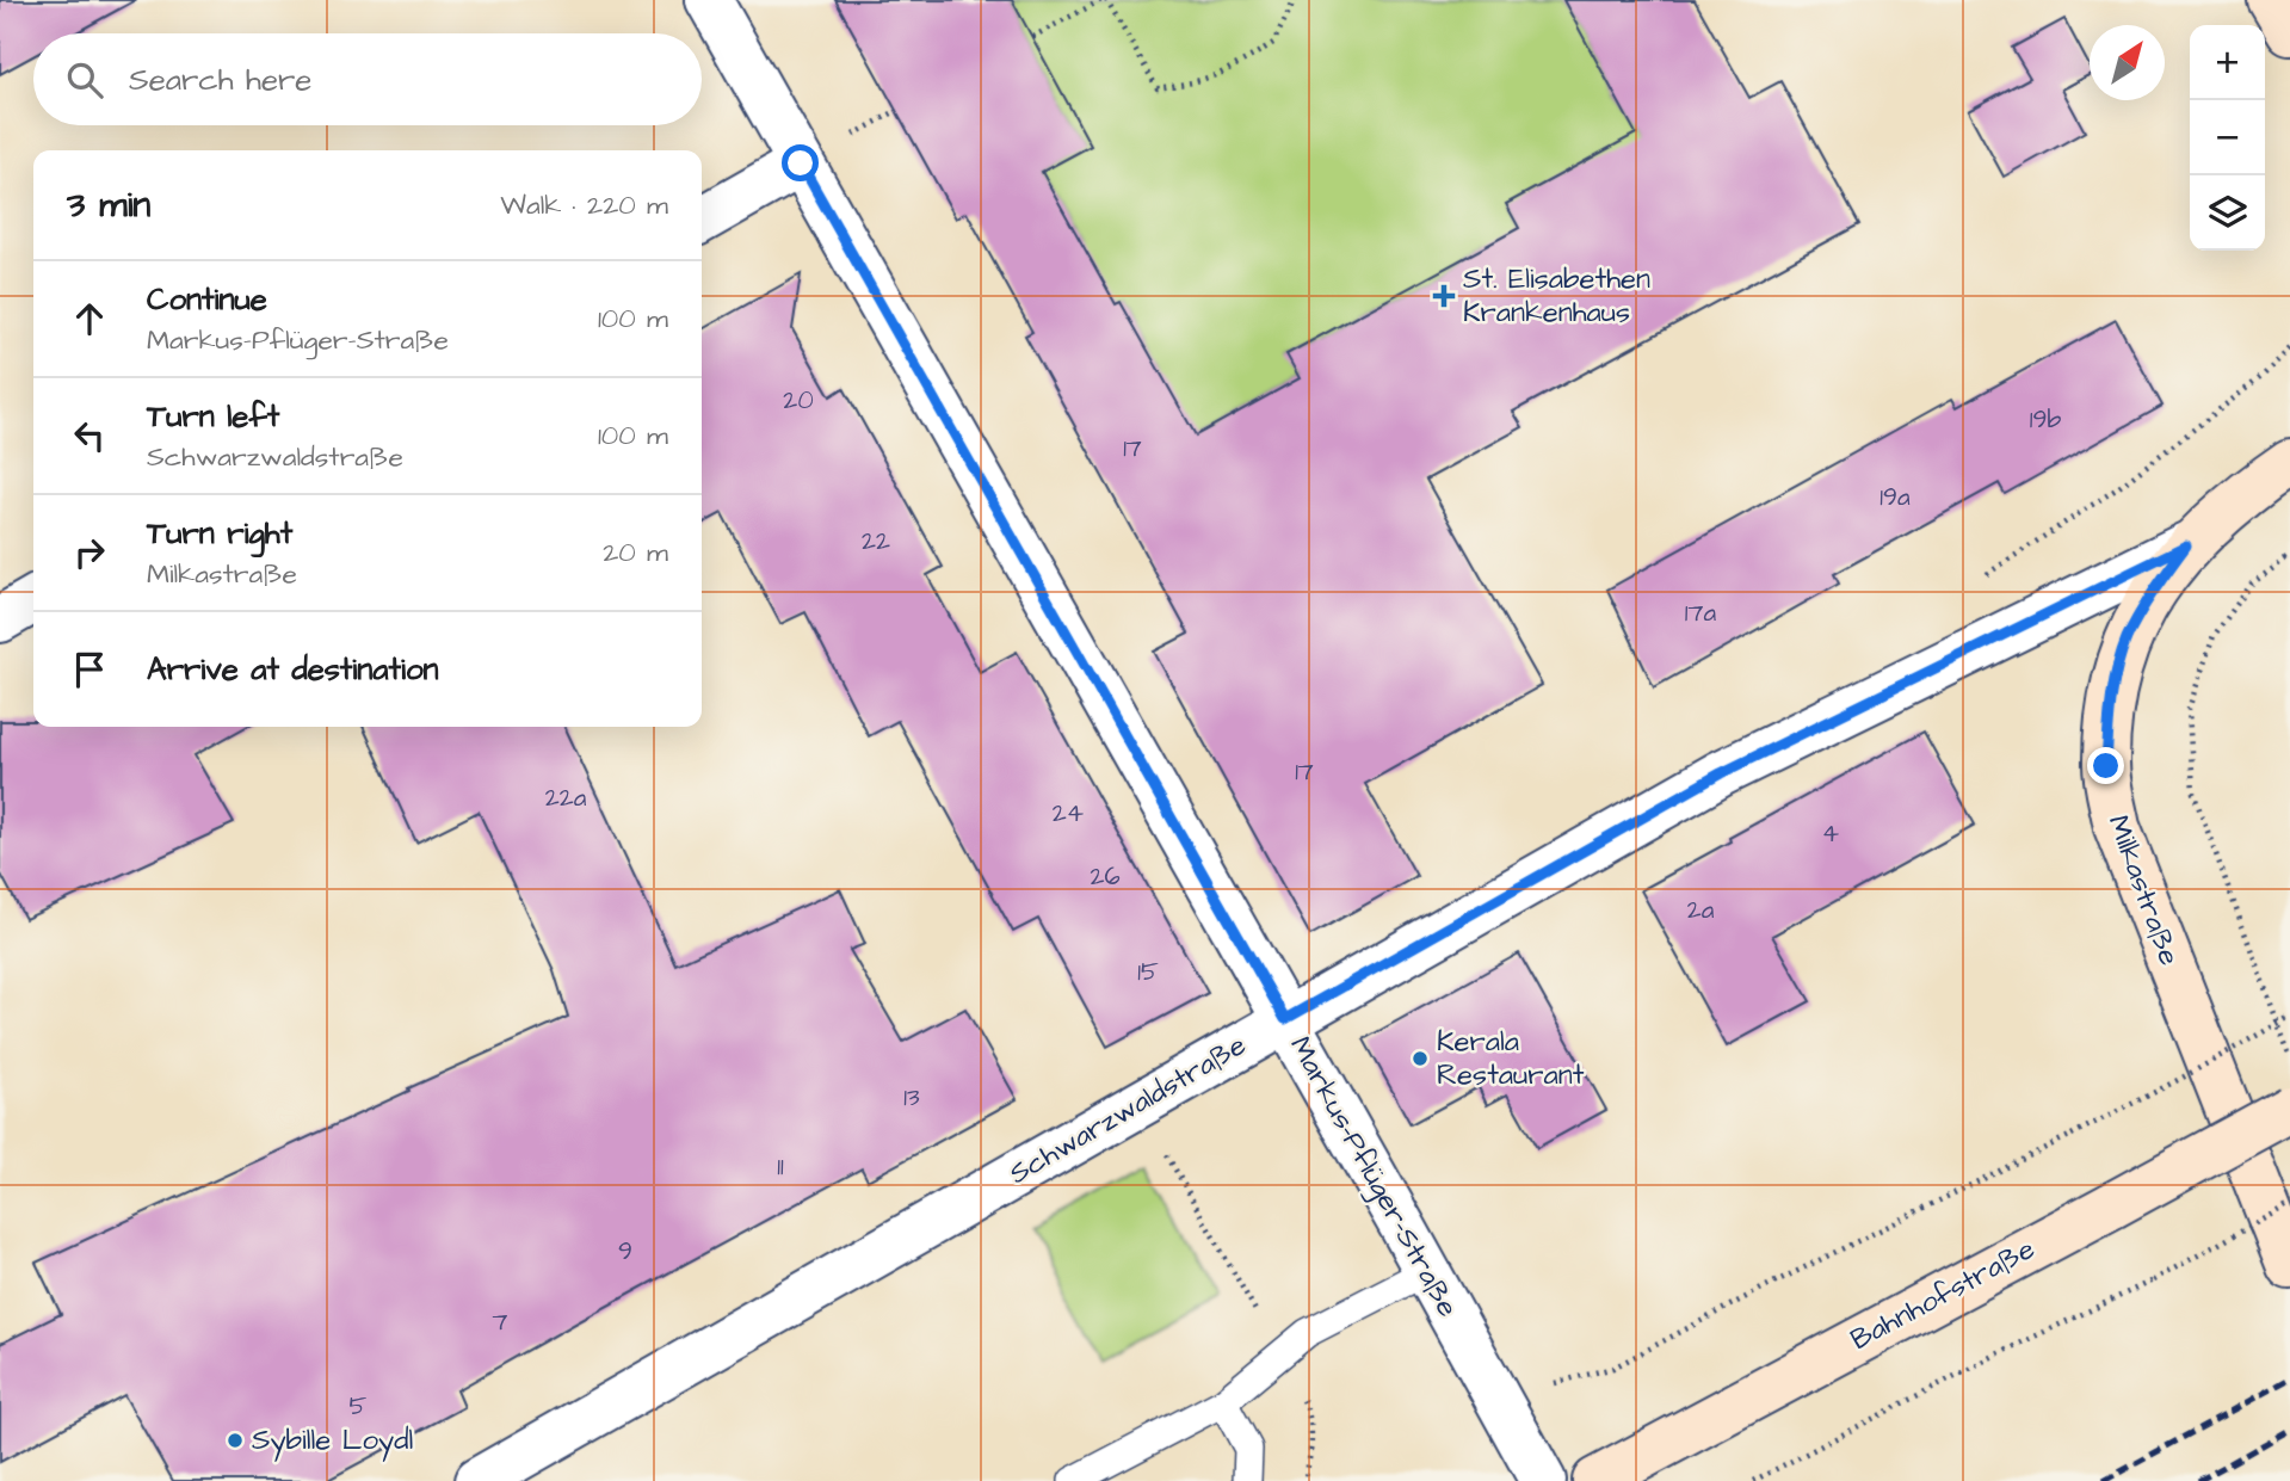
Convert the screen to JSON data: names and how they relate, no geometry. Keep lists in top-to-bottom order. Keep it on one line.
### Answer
{"streets":{"main road":["Milkastraße","Bahnhofstraße"],"street":["Schwarzwaldstraße","Markus-Pflüger-Straße"]},"crossings":[["Milkastraße","Schwarzwaldstraße"],["Schwarzwaldstraße","Markus-Pflüger-Straße"]],"places":{"health":["St. Elisabethen Krankenhaus"],"other":["Kerala Restaurant","Sybille Loydl"]},"house_numbers":["20","19b","17","19a","22","17a","17","22a","24","4","26","2a","15","13","11","9","7","5"],"north":"top right","page":{"map_buttons":["+","−"],"search":"Search here","heading":["3 min","Walk · 220 m"],"list":[["Continue","Markus-Pflüger-Straße","100 m"],["Turn left","Schwarzwaldstraße","100 m"],["Turn right","Milkastraße","20 m"],"Arrive at destination"]}}
